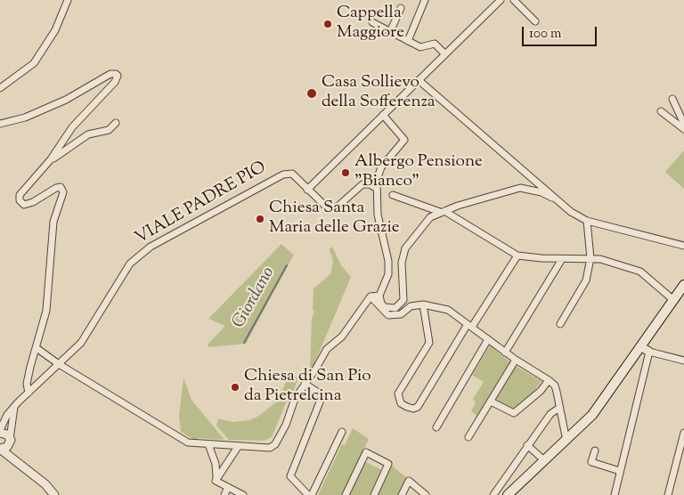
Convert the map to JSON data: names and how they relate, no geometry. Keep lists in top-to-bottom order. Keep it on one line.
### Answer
{"streets":{"street":["VIALE PADRE PIO"]},"water":["Giordano"],"places":["Cappella Maggiore","Casa Sollievo della Sofferenza","Albergo Pensione \"Bianco\"","Chiesa Santa Maria delle Grazie","Chiesa di San Pio da Pietrelcina"],"scale_bar":"100 m"}
